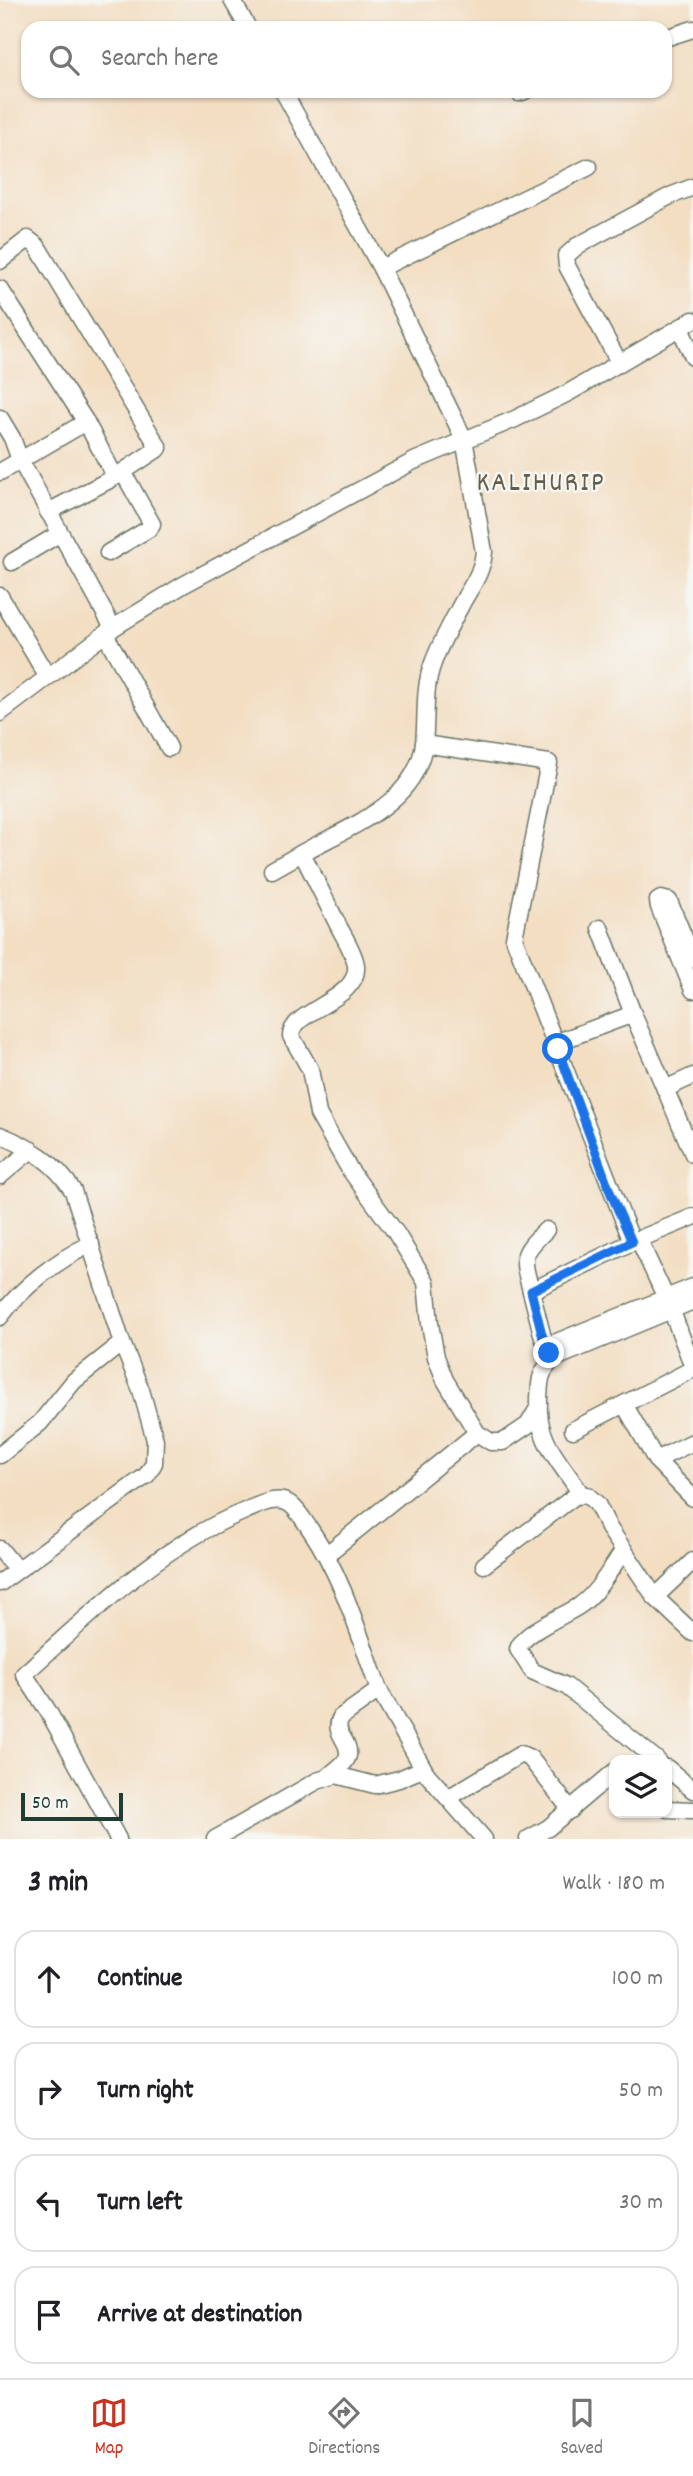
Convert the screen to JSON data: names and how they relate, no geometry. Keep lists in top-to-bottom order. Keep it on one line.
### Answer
{"districts":["KALIHURIP"],"scale_bar":"50 m","page":{"search":"Search here","scale":"50 m","heading":["3 min","Walk · 180 m"],"list":[["Continue","100 m"],["Turn right","50 m"],["Turn left","30 m"],"Arrive at destination"],"nav":["Map","Directions","Saved"]}}
